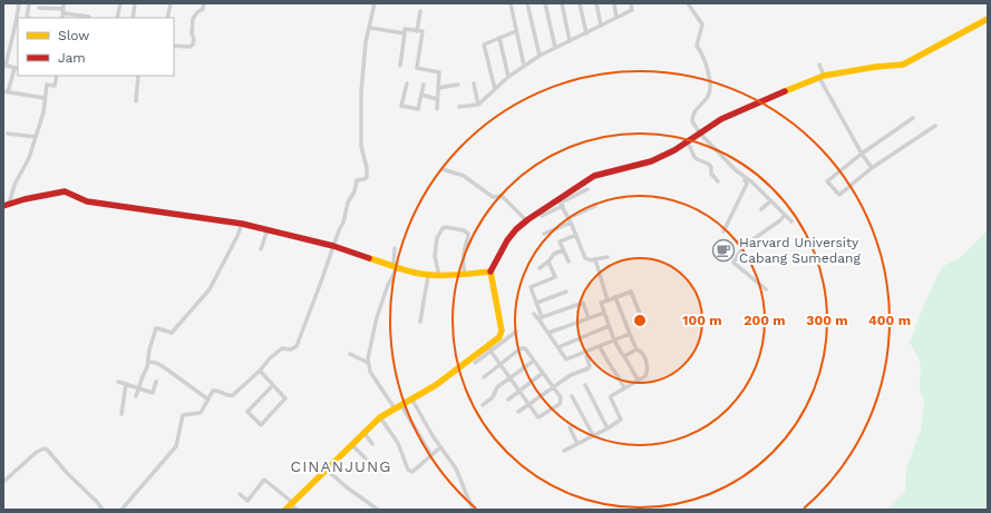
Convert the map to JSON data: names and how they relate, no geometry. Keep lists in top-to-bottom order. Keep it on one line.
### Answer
{"districts":["CINANJUNG"],"places":{"cafe":["Harvard University Cabang Sumedang"]},"legend":["Slow","Jam"],"rings":["100 m","200 m","300 m","400 m"]}
